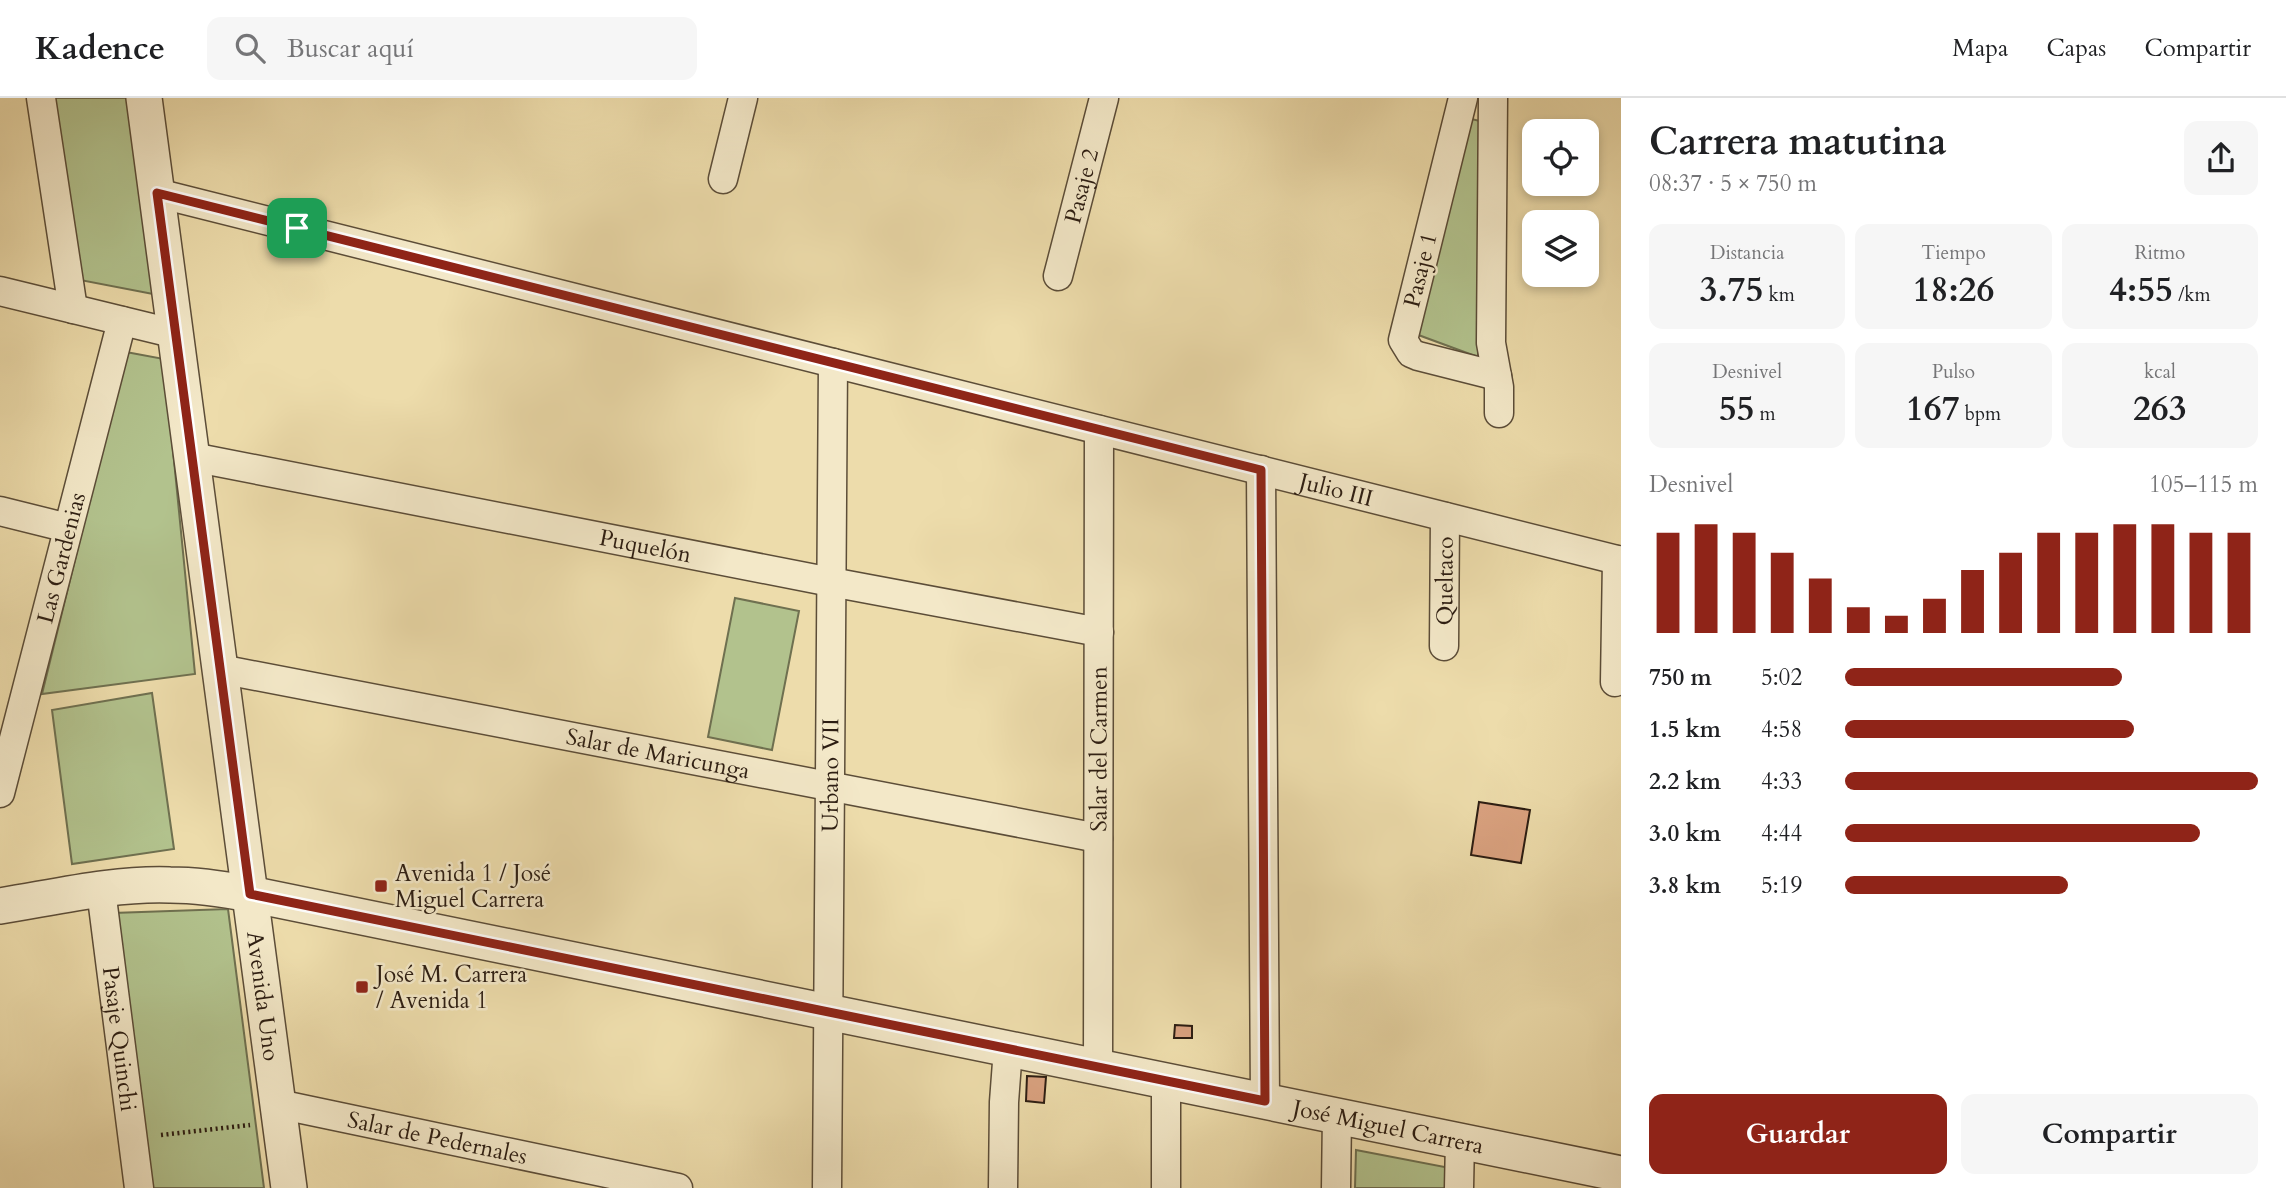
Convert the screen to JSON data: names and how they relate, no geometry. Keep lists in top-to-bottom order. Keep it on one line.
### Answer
{"streets":{"street":["Pasaje 2","Pasaje 1","Julio III","Puquelón","Las Gardenias","Queltaco","Salar del Carmen","Salar de Maricunga","Urbano VII","Avenida Uno","Pasaje Quinchi","José Miguel Carrera","Salar de Pedernales"]},"crossings":[["Julio III","Queltaco"],["Julio III","Salar del Carmen"],["Julio III","Urbano VII"],["Julio III","Avenida Uno"],["Puquelón","Salar del Carmen"],["Puquelón","Urbano VII"],["Puquelón","Avenida Uno"],["Salar del Carmen","Salar de Maricunga"],["Salar del Carmen","José Miguel Carrera"],["Salar de Maricunga","Urbano VII"],["Salar de Maricunga","Avenida Uno"],["Urbano VII","José Miguel Carrera"],["Avenida Uno","José Miguel Carrera"],["Avenida Uno","Salar de Pedernales"],["Pasaje Quinchi","José Miguel Carrera"]],"places":{"transit":["Avenida 1 / José Miguel Carrera","José M. Carrera / Avenida 1"]},"page":{"header":"Kadence","search":"Buscar aquí","nav":["Mapa","Capas","Compartir"],"heading":["Carrera matutina","08:37 · 5 × 750 m"],"stats":[["Distancia","3.75 km"],["Tiempo","18:26"],["Ritmo","4:55 /km"],["Desnivel","55 m"],["Pulso","167 bpm"],["kcal","263"]],"chart":["Desnivel","105–115 m"],"list":[{"name":"750 m","note":"5:02"},{"name":"1.5 km","note":"4:58"},{"name":"2.2 km","note":"4:33"},{"name":"3.0 km","note":"4:44"},{"name":"3.8 km","note":"5:19"}],"buttons":["Guardar","Compartir"]}}
